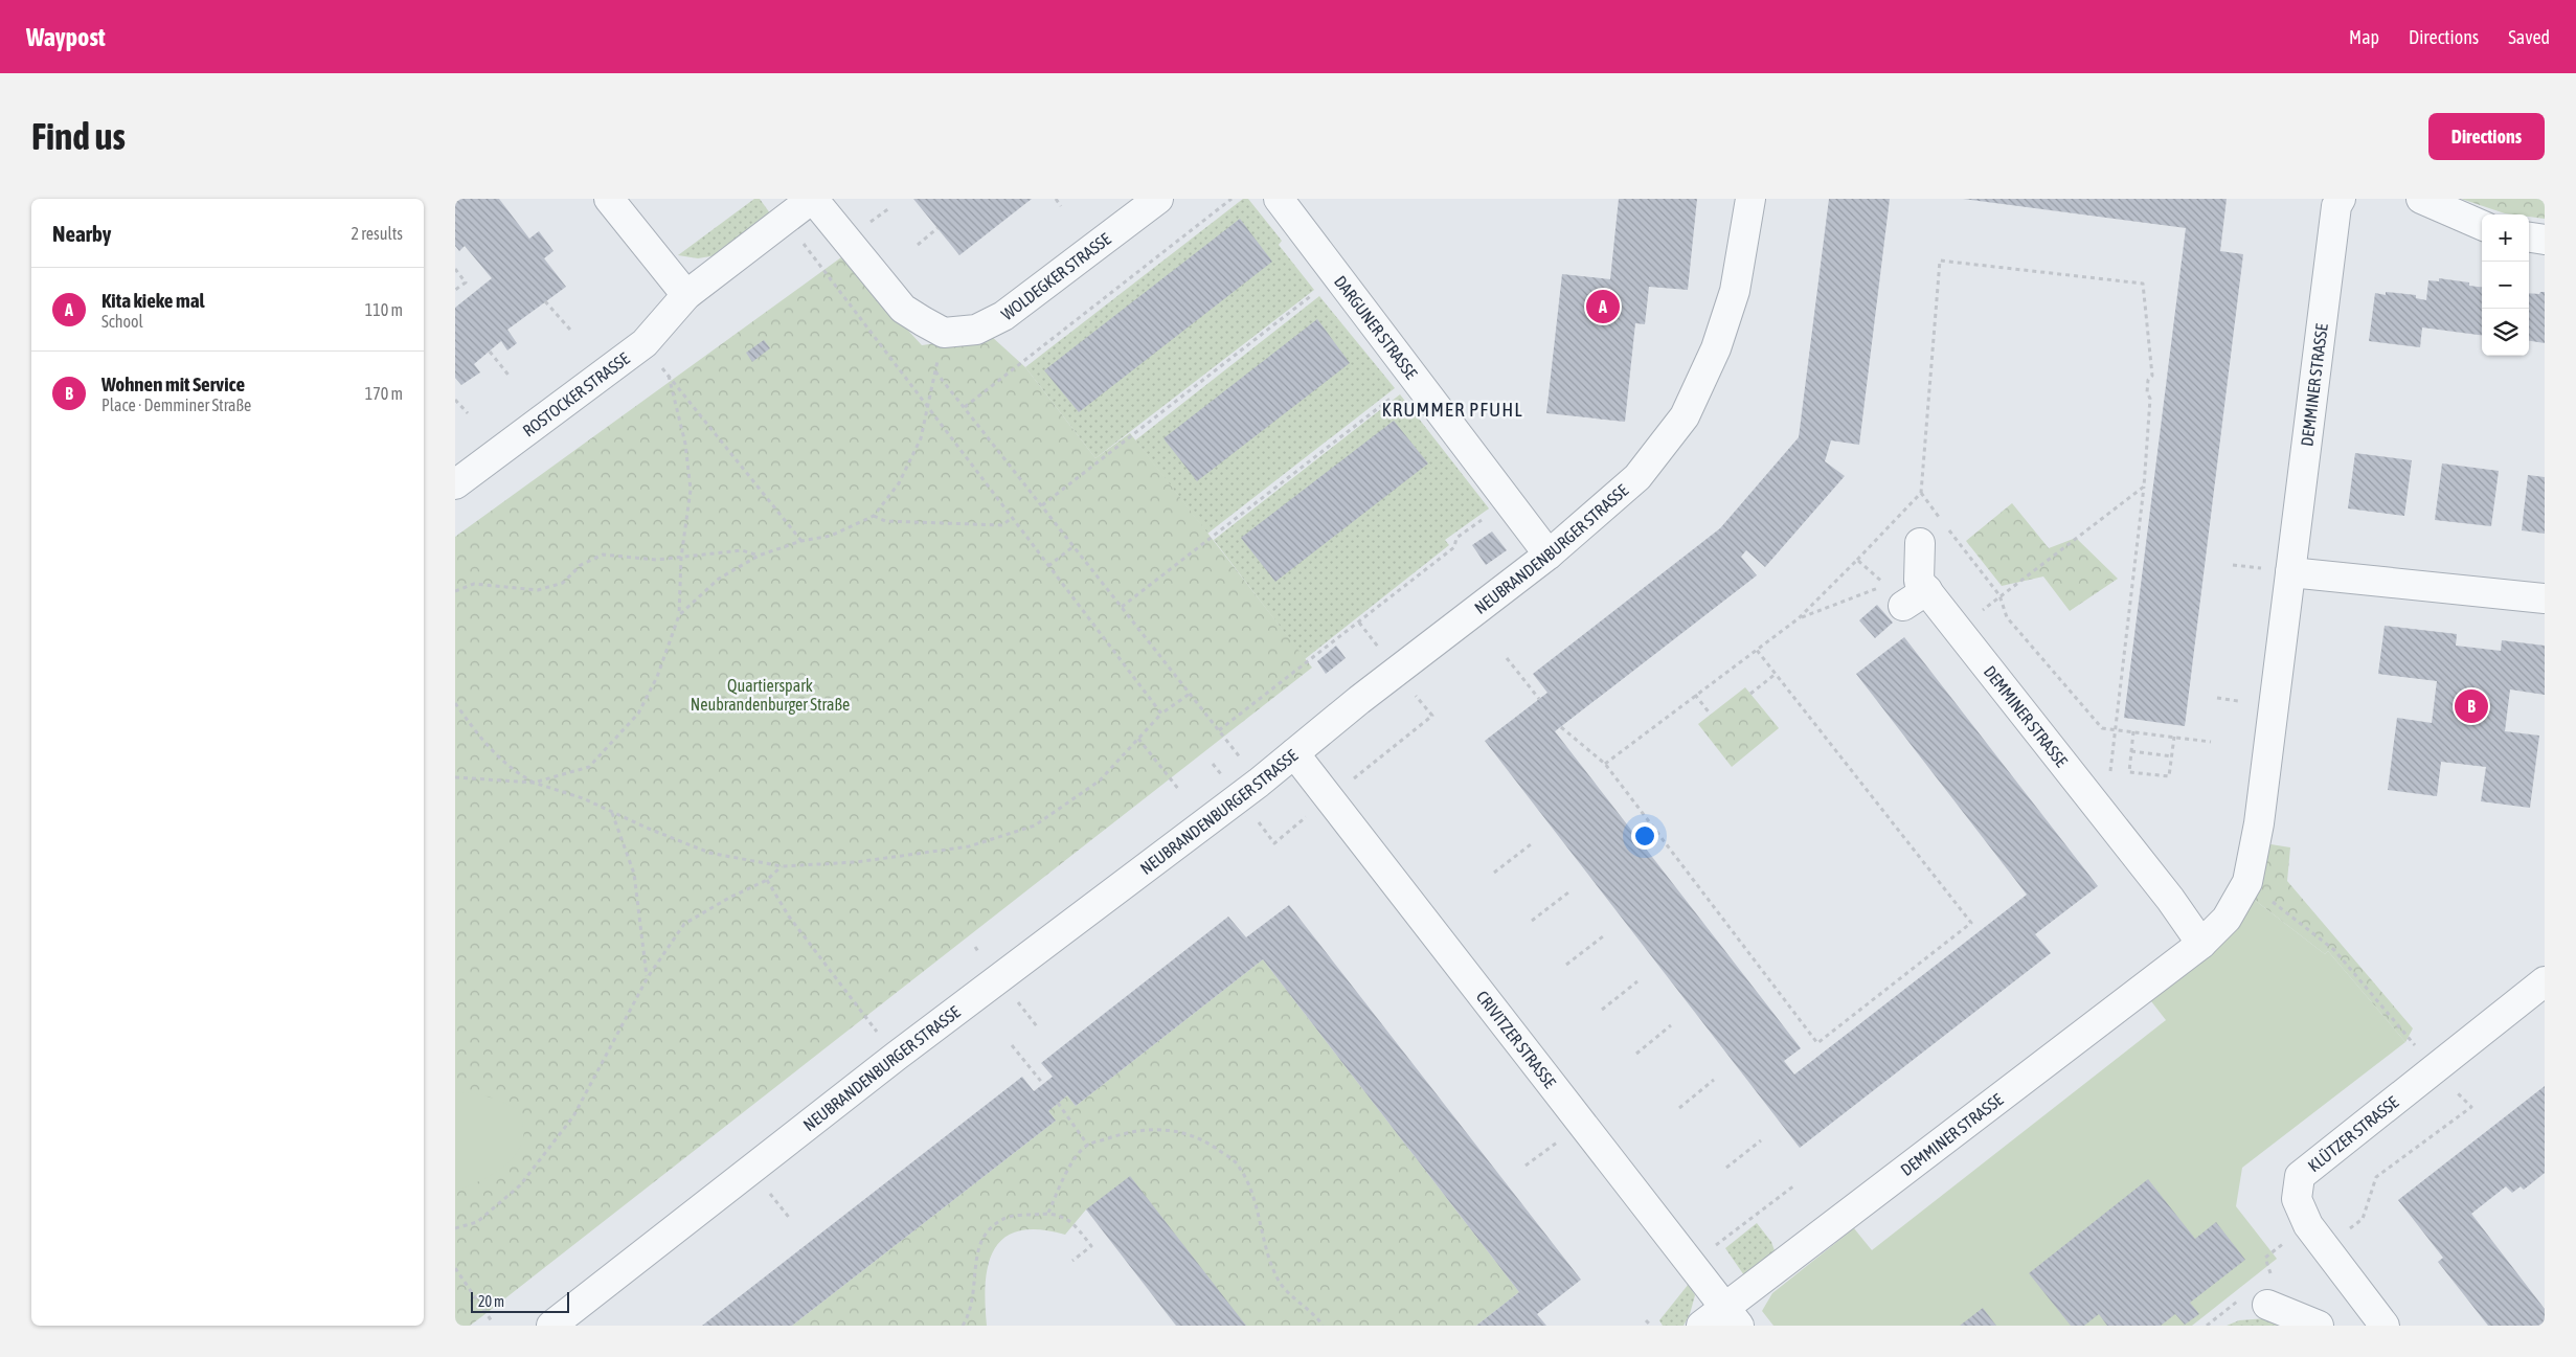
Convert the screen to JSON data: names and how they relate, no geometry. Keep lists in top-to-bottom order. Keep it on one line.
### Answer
{"streets":{"street":["WOLDEGKER STRASSE","DARGUNER STRASSE","DEMMINER STRASSE","ROSTOCKER STRASSE","NEUBRANDENBURGER STRASSE","CRIVITZER STRASSE","KLÜTZER STRASSE"]},"crossings":[["WOLDEGKER STRASSE","ROSTOCKER STRASSE"],["DARGUNER STRASSE","NEUBRANDENBURGER STRASSE"],["DEMMINER STRASSE","CRIVITZER STRASSE"],["NEUBRANDENBURGER STRASSE","CRIVITZER STRASSE"]],"districts":["KRUMMER PFUHL"],"parks":["Quartierspark Neubrandenburger Straße"],"scale_bar":"20 m","page":{"header":"Waypost","nav":["Map","Directions","Saved"],"buttons":"Directions","title":"Find us","heading":["Nearby","2 results"],"map_buttons":["+","−"],"list":[{"mark":"A","name":"Kita kieke mal","note":"School","value":"110 m"},{"mark":"B","name":"Wohnen mit Service","note":"Place · Demminer Straße","value":"170 m"}],"pins":["A","B"],"scale":"20 m"}}
